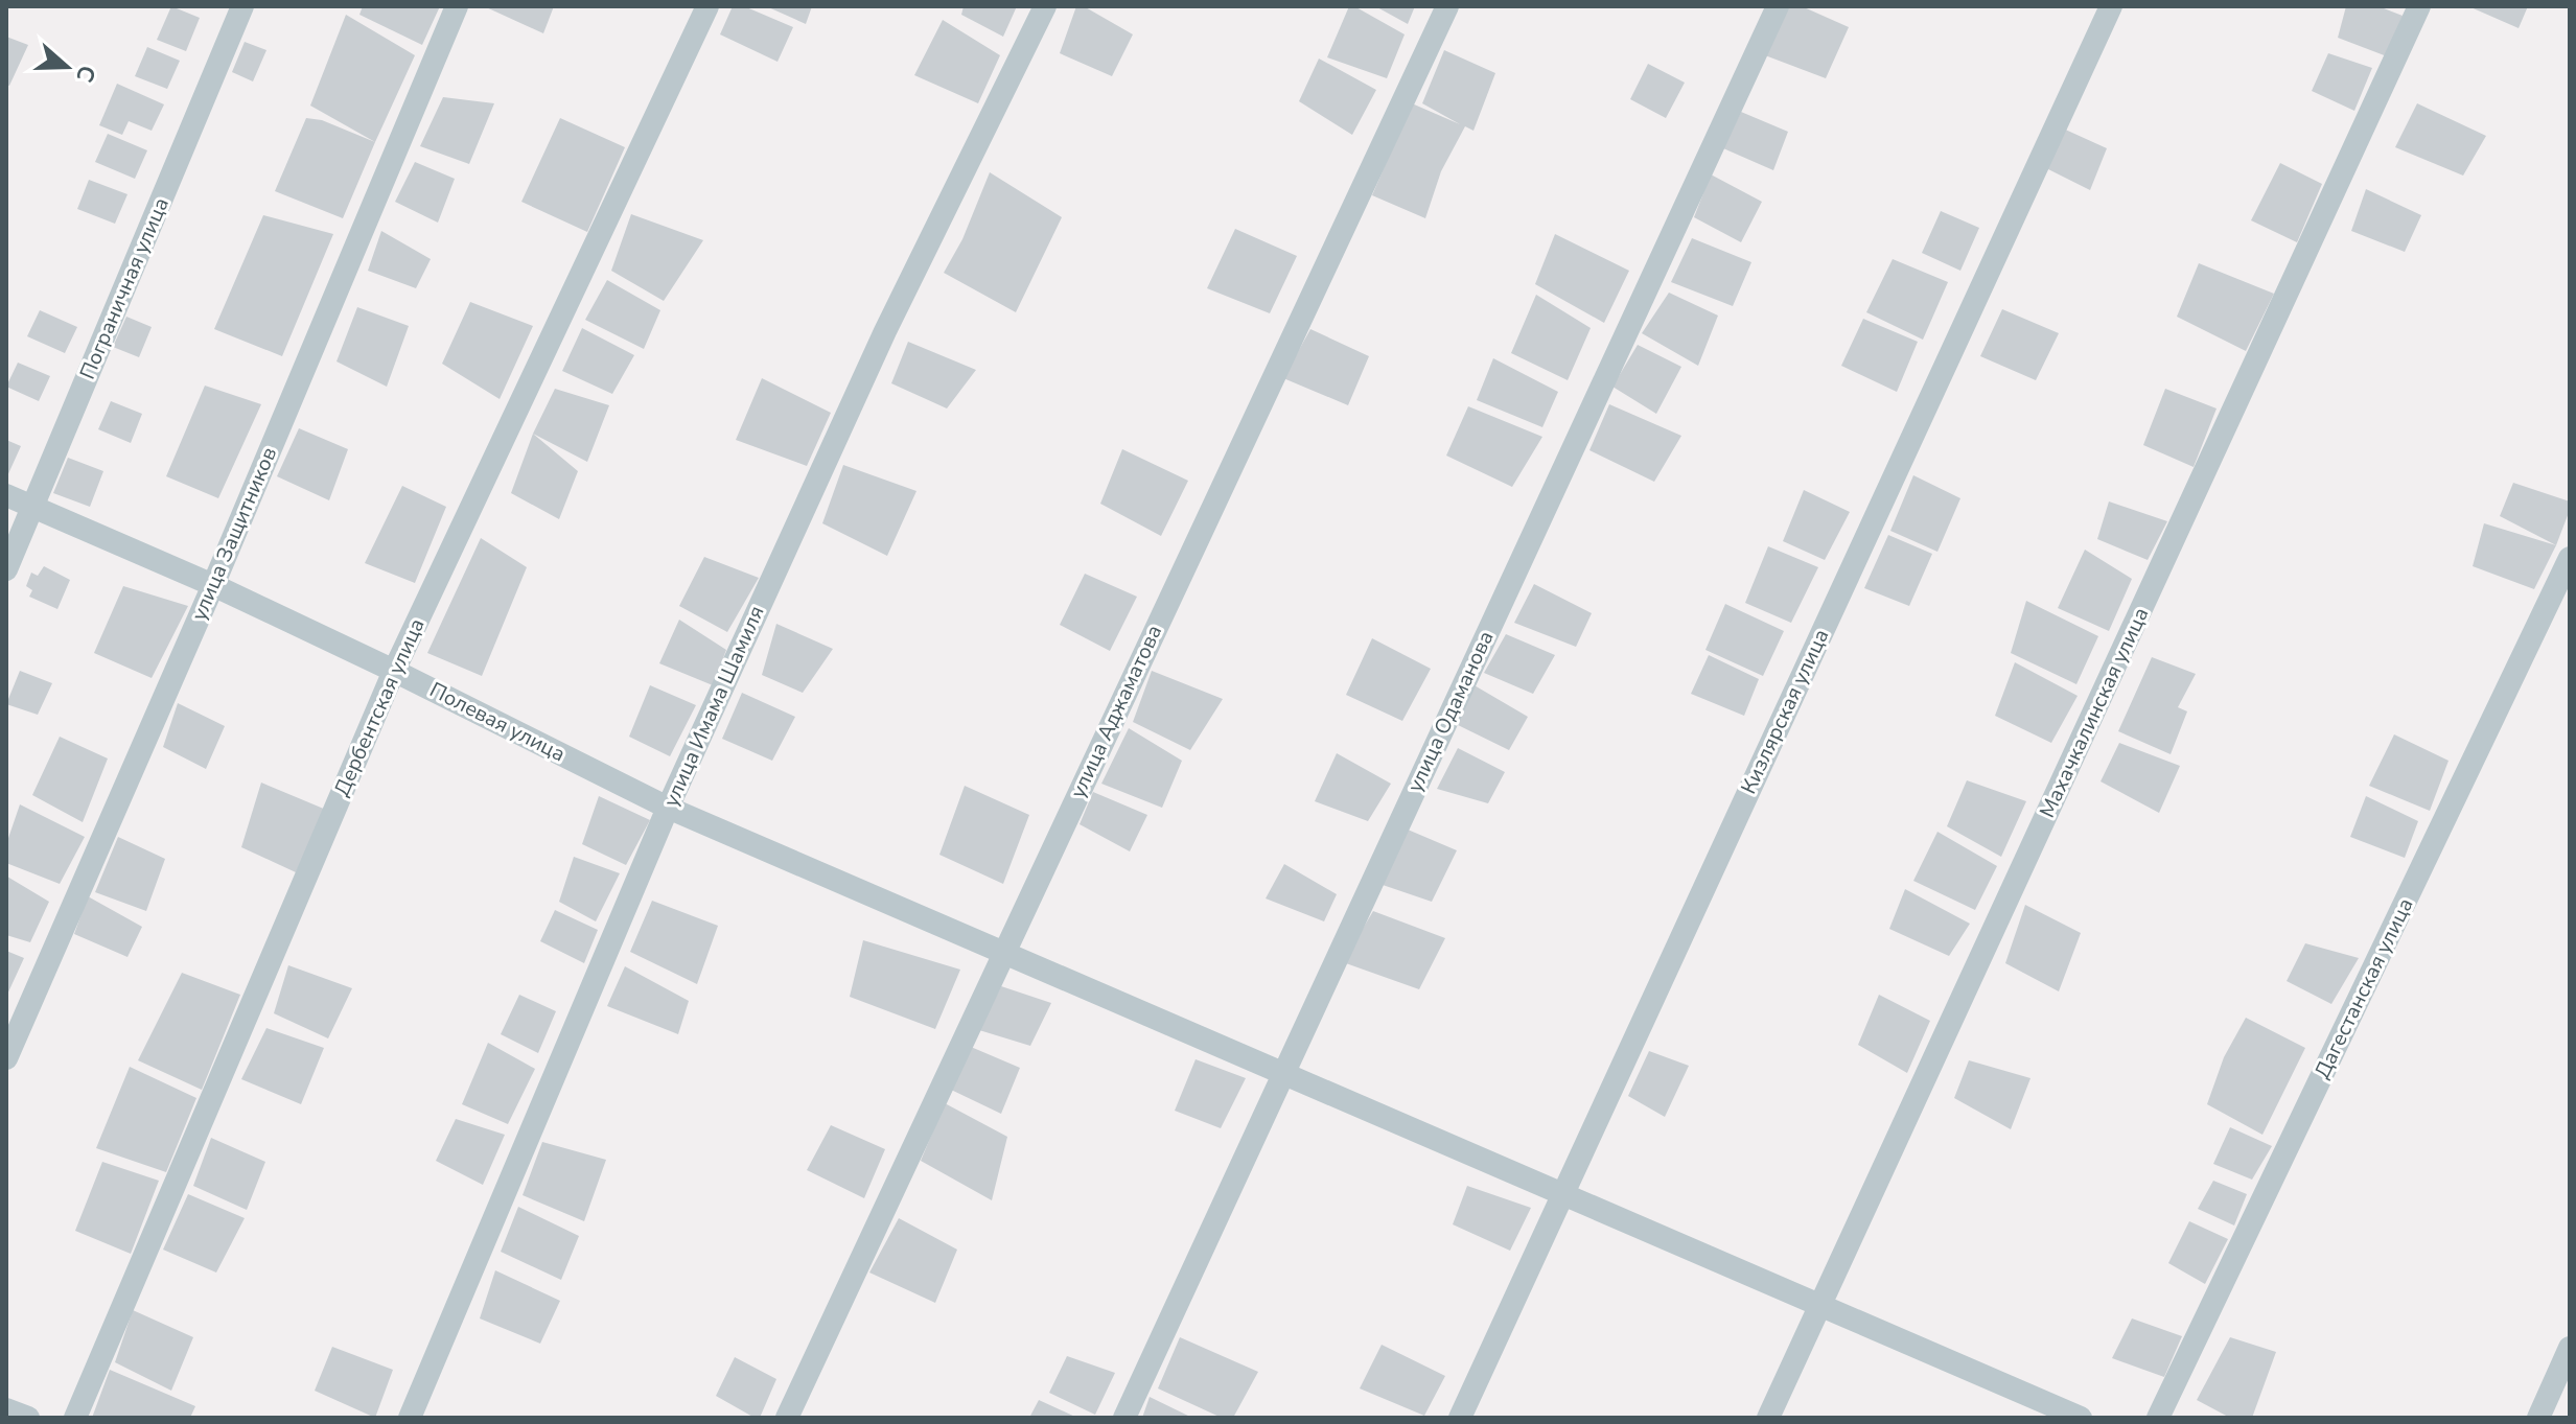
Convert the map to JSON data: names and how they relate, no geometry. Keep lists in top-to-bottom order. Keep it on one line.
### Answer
{"streets":{"street":["Пограничная улица","улица Защитников","улица Имама Шамиля","Дербентская улица","улица Аджаматова","улица Одаманова","Кизлярская улица","Махачкалинская улица","Полевая улица","Дагестанская улица"]},"crossings":[["Пограничная улица","Полевая улица"],["улица Защитников","Полевая улица"],["улица Имама Шамиля","Полевая улица"],["Дербентская улица","Полевая улица"],["улица Аджаматова","Полевая улица"],["улица Одаманова","Полевая улица"],["Кизлярская улица","Полевая улица"],["Махачкалинская улица","Полевая улица"]],"north":"right"}
